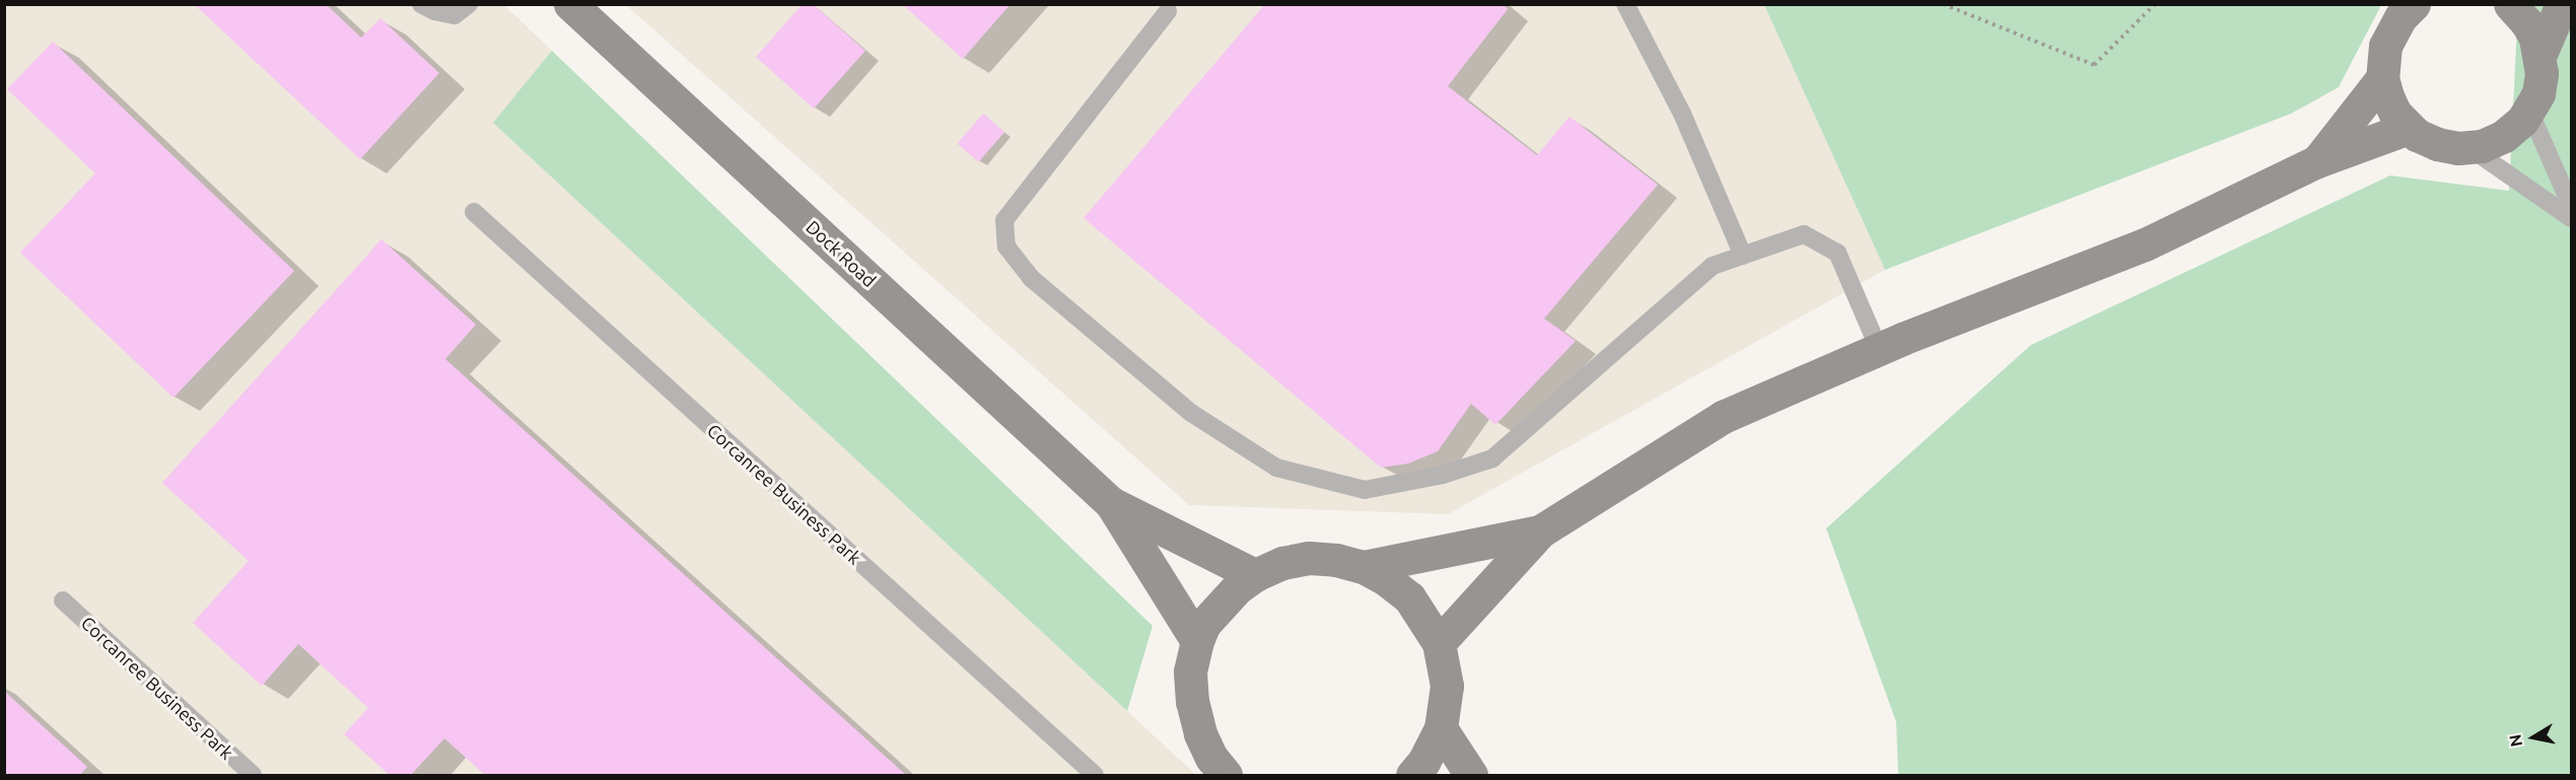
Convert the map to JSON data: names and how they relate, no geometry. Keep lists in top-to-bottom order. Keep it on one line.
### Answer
{"streets":{"street":["Dock Road"],"lane":["Corcanree Business Park"]},"north":"left"}
